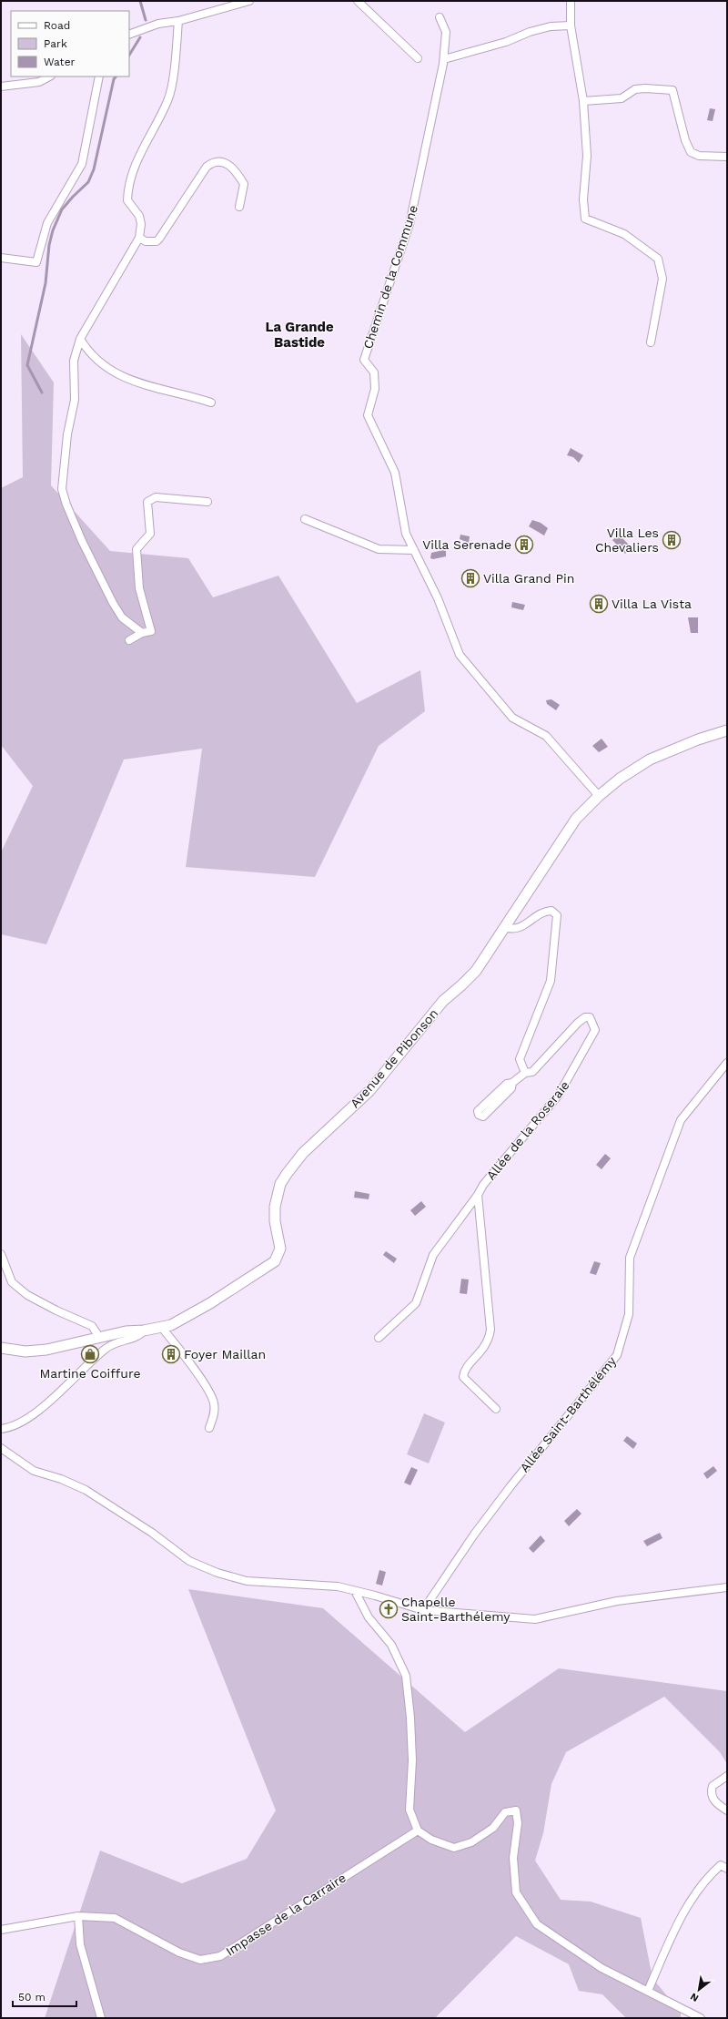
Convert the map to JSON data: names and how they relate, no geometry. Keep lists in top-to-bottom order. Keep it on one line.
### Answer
{"streets":{"street":["Chemin de la Commune","Avenue de Pibonson","Allée de la Roseraie","Allée Saint-Barthélémy","Impasse de la Carraire"]},"crossings":[["Chemin de la Commune","Avenue de Pibonson"]],"districts":["La Grande Bastide"],"places":{"building":["Villa Les Chevaliers","Villa Serenade","Villa Grand Pin","Villa La Vista","Foyer Maillan"],"shop":["Martine Coiffure"],"church":["Chapelle Saint-Barthélemy"]},"legend":["Road","Park","Water"],"scale_bar":"50 m","north":"bottom left"}
